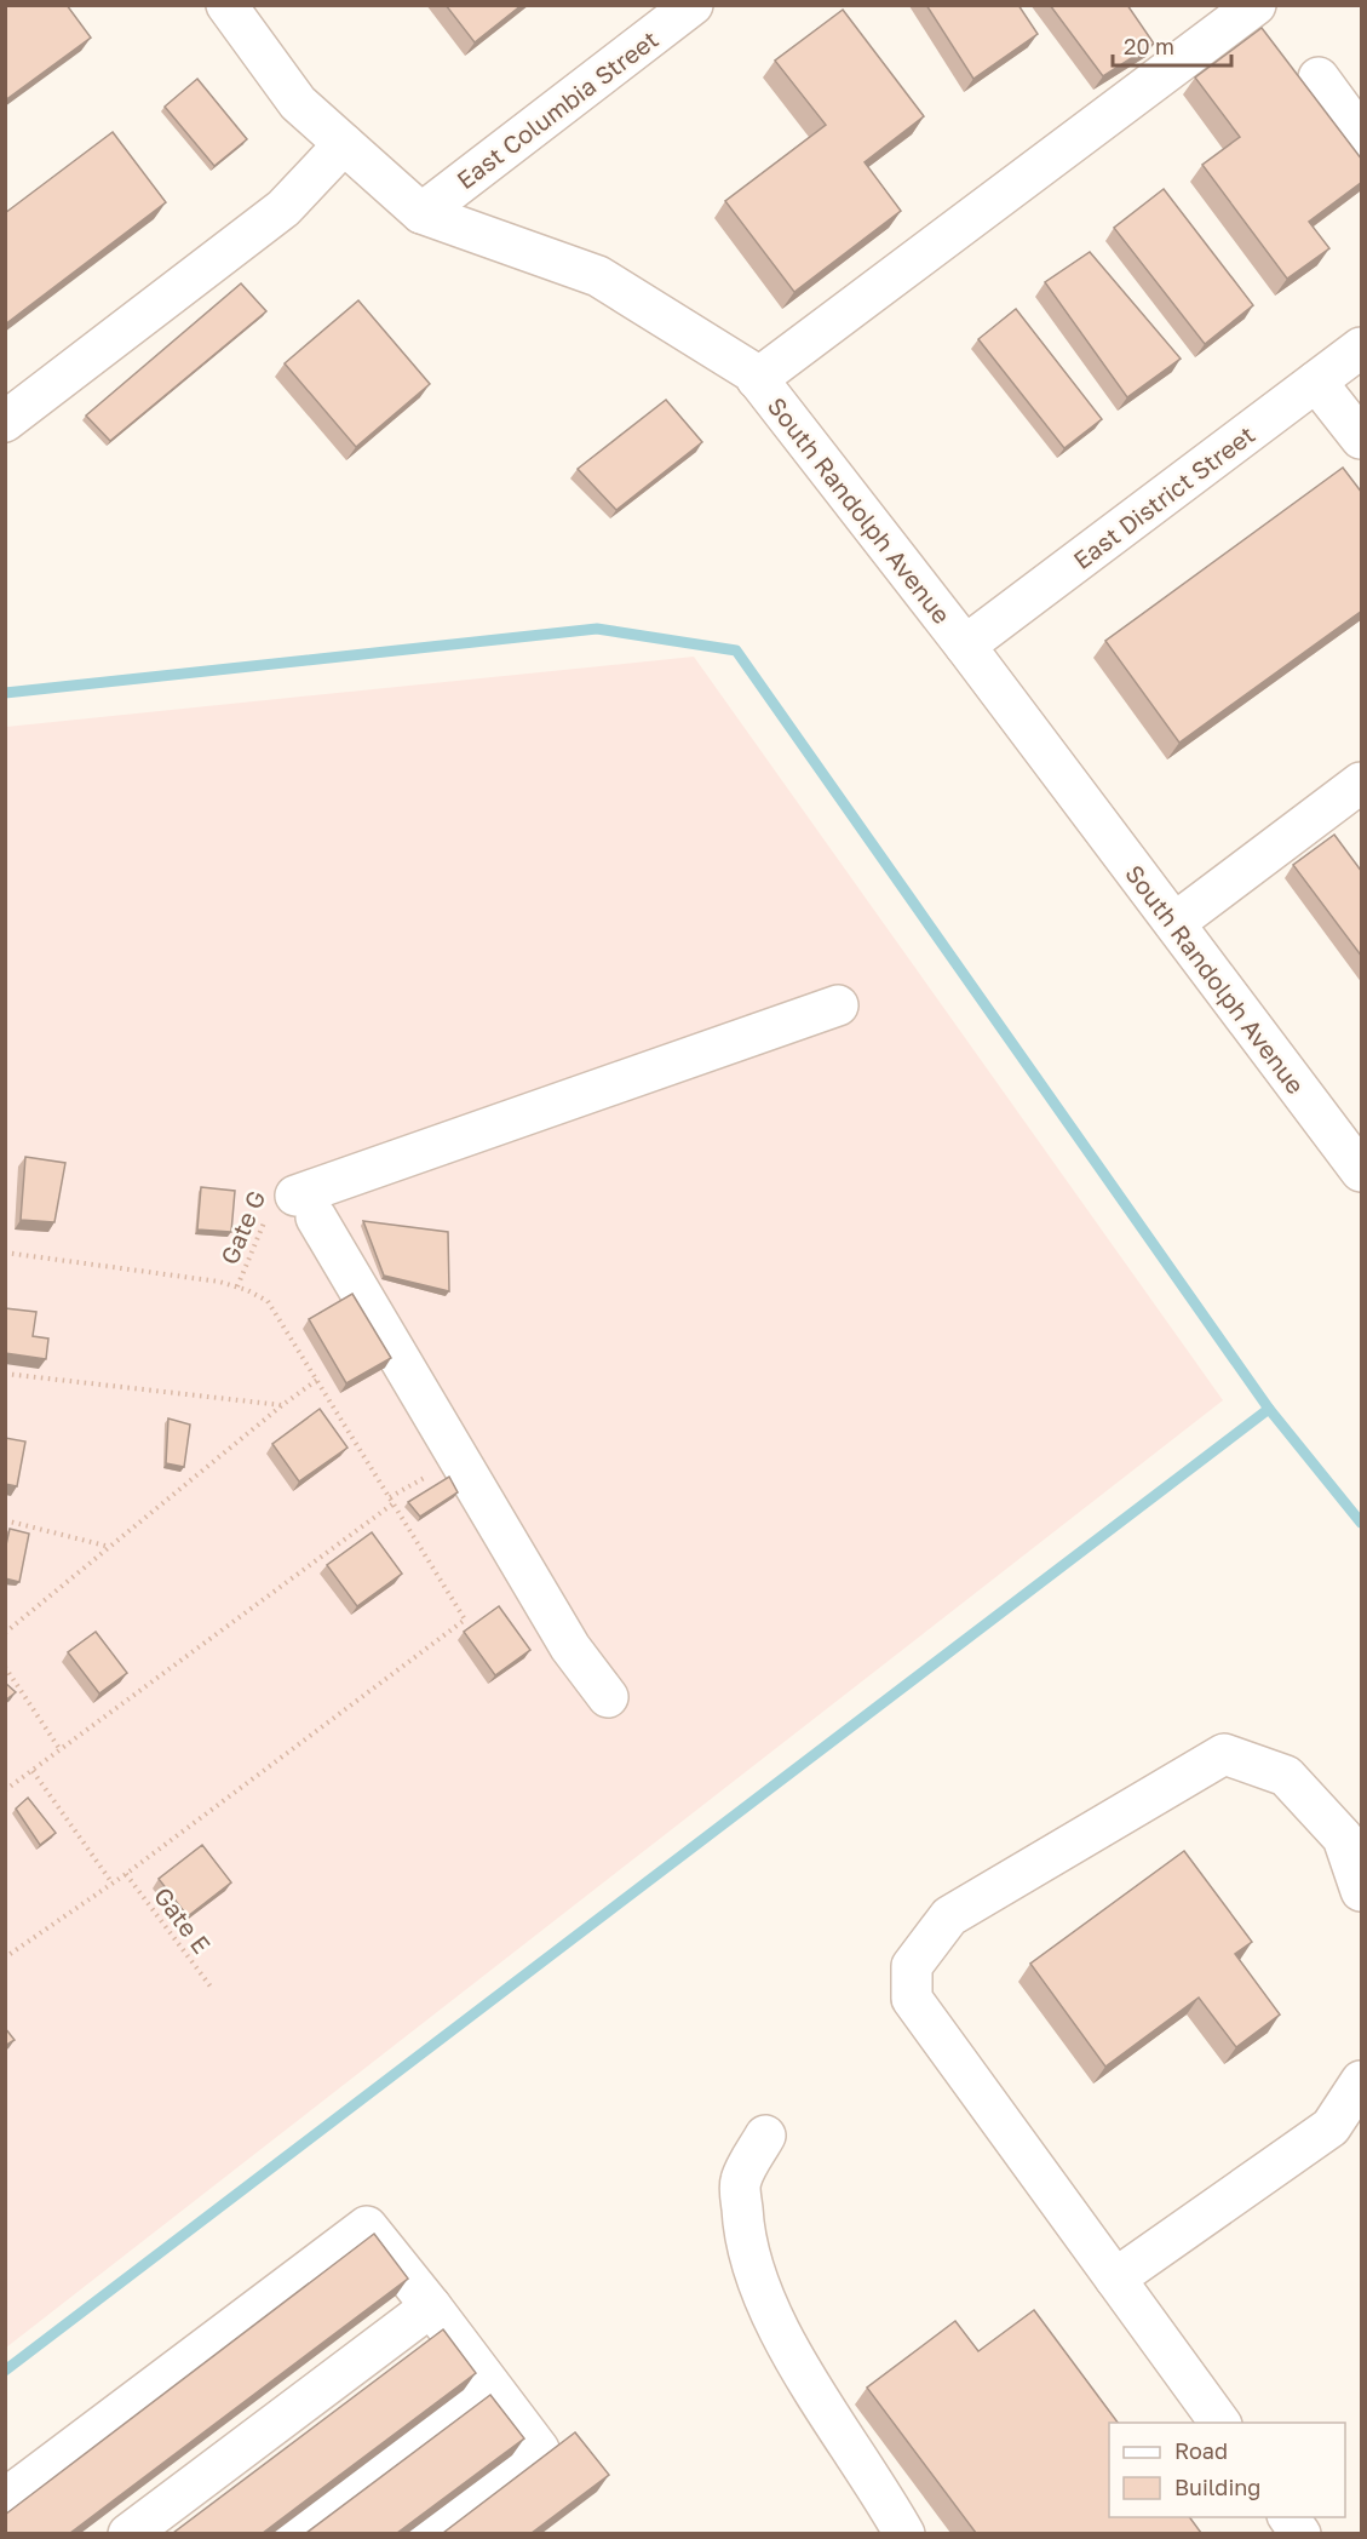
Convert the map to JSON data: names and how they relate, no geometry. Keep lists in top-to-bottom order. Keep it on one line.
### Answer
{"streets":{"street":["East Columbia Street","East District Street","South Randolph Avenue"],"path":["Gate G","Gate E"]},"crossings":[["East Columbia Street","South Randolph Avenue"],["East District Street","South Randolph Avenue"]],"legend":["Road","Building"],"scale_bar":"20 m"}
